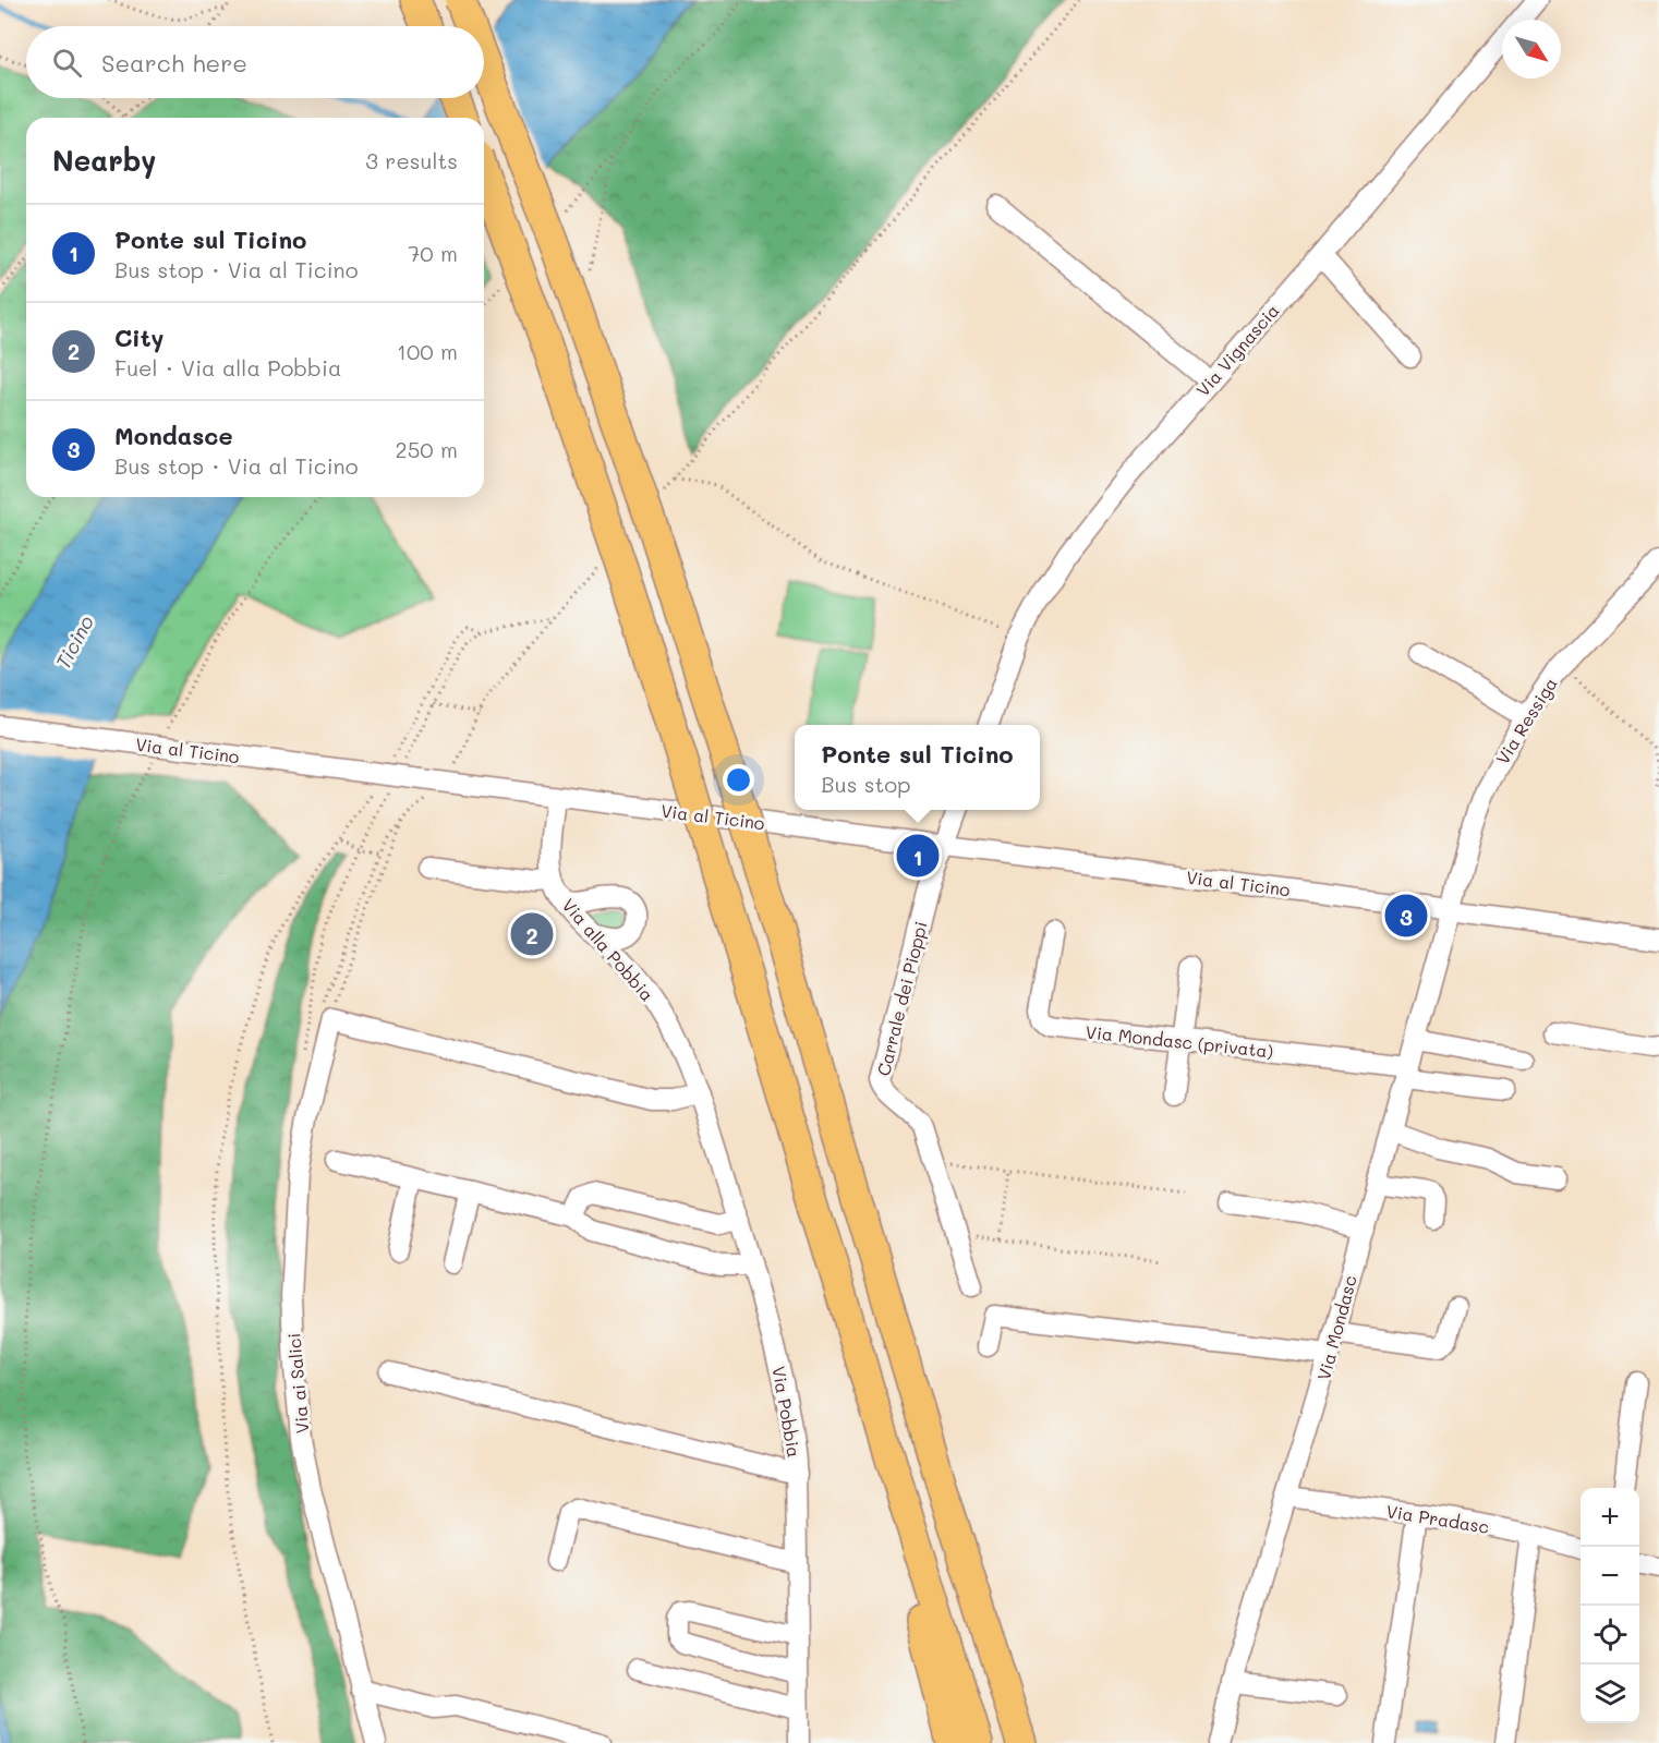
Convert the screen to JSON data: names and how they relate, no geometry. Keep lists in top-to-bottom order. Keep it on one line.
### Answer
{"streets":{"street":["Via Vignascia","Via Ressiga","Via al Ticino","Via alla Pobbia","Carrale dei Pioppi","Via Mondasc (privata)","Via Mondasc","Via ai Salici","Via Pobbia","Via Pradasc"]},"crossings":[["Via Ressiga","Via al Ticino"],["Via Ressiga","Via Mondasc"],["Via al Ticino","Via alla Pobbia"],["Via al Ticino","Carrale dei Pioppi"],["Via al Ticino","Via Mondasc"],["Via alla Pobbia","Via Pobbia"],["Via Mondasc (privata)","Via Mondasc"],["Via Mondasc","Via Pradasc"]],"water":["Ticino"],"north":"bottom right","page":{"search":"Search here","heading":["Nearby","3 results"],"list":[{"mark":"1","name":"Ponte sul Ticino","note":"Bus stop · Via al Ticino","value":"70 m"},{"mark":"2","name":"City","note":"Fuel · Via alla Pobbia","value":"100 m"},{"mark":"3","name":"Mondasce","note":"Bus stop · Via al Ticino","value":"250 m"}],"popup":["Ponte sul Ticino","Bus stop"],"pins":["1","3","2"],"map_buttons":["+","−"]}}
